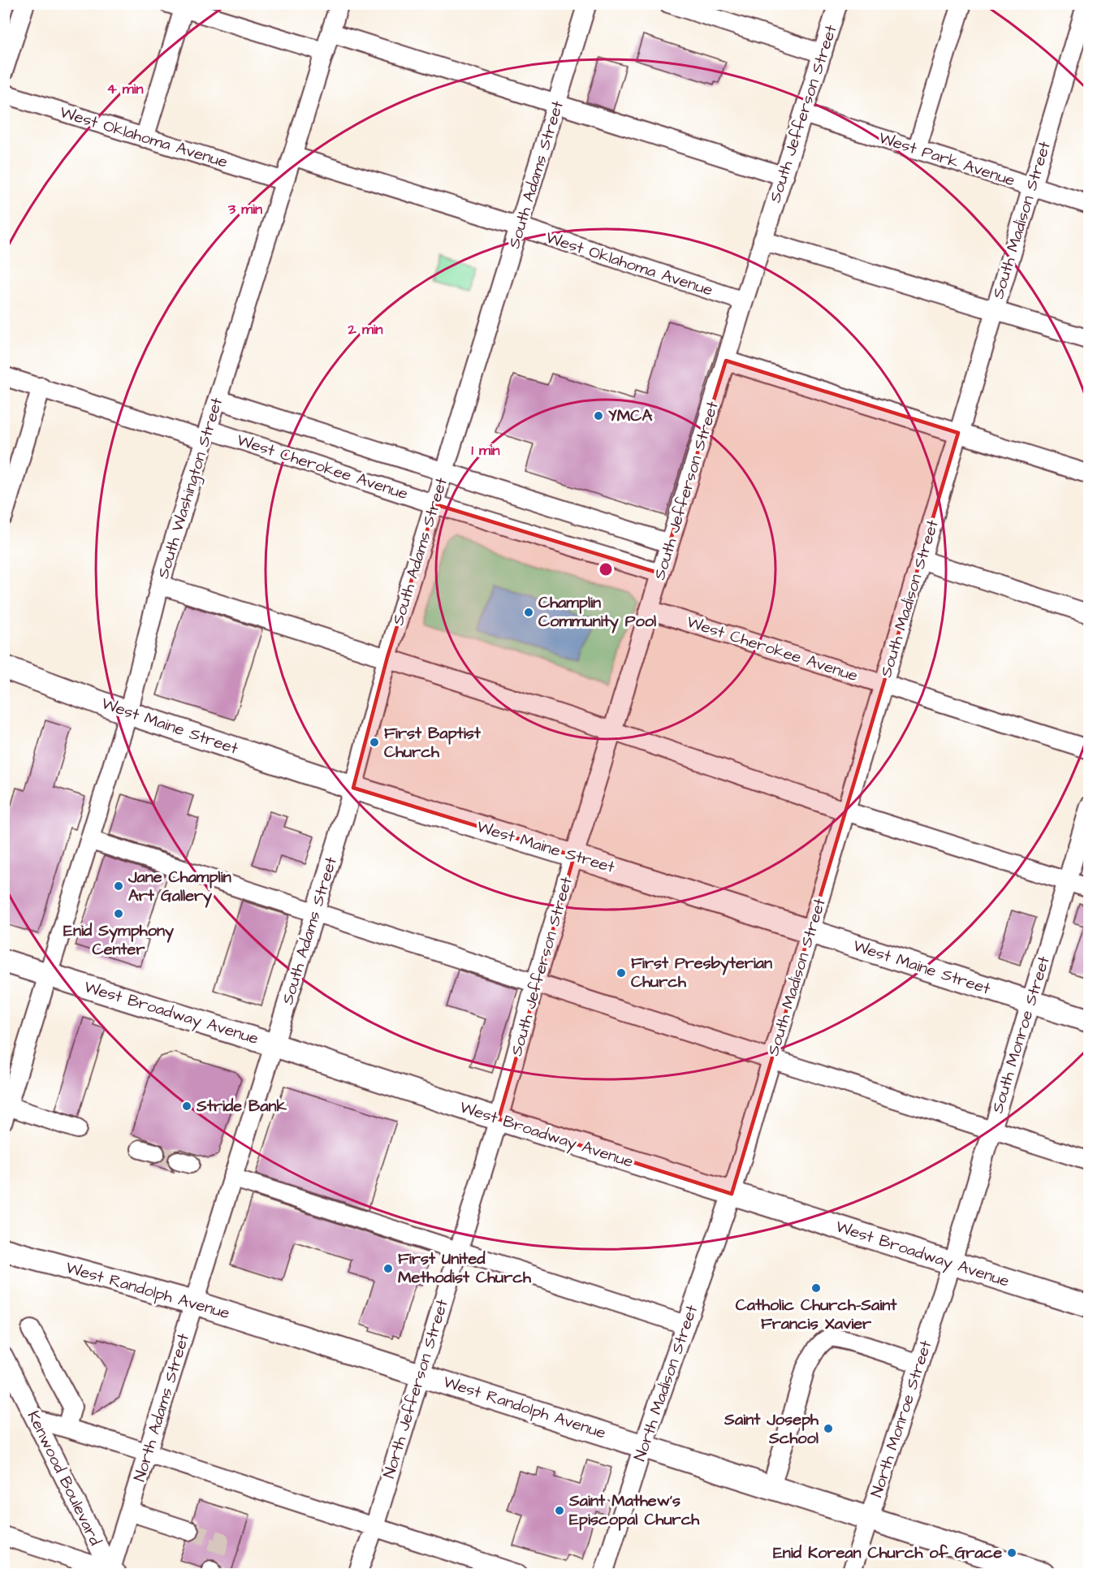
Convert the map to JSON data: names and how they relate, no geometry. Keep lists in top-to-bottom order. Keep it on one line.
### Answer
{"streets":{"main road":["West Maine Street","West Broadway Avenue","West Randolph Avenue"],"street":["South Jefferson Street","West Oklahoma Avenue","West Park Avenue","South Adams Street","South Madison Street","West Cherokee Avenue","South Washington Street","South Monroe Street","North Madison Street","North Jefferson Street","North Adams Street","North Monroe Street","Kenwood Boulevard"]},"crossings":[["South Jefferson Street","West Oklahoma Avenue"],["South Jefferson Street","West Park Avenue"],["South Jefferson Street","West Cherokee Avenue"],["South Jefferson Street","West Maine Street"],["South Jefferson Street","West Broadway Avenue"],["South Jefferson Street","North Jefferson Street"],["West Oklahoma Avenue","South Adams Street"],["West Oklahoma Avenue","South Washington Street"],["West Park Avenue","South Madison Street"],["South Adams Street","West Cherokee Avenue"],["South Adams Street","West Maine Street"],["South Adams Street","West Broadway Avenue"],["South Adams Street","North Adams Street"],["South Madison Street","West Cherokee Avenue"],["South Madison Street","West Maine Street"],["South Madison Street","West Broadway Avenue"],["South Madison Street","North Madison Street"],["West Cherokee Avenue","South Washington Street"],["South Washington Street","West Maine Street"],["South Washington Street","West Broadway Avenue"],["West Maine Street","South Monroe Street"],["West Broadway Avenue","South Monroe Street"],["West Broadway Avenue","North Madison Street"],["West Broadway Avenue","North Jefferson Street"],["West Broadway Avenue","North Adams Street"],["West Broadway Avenue","North Monroe Street"],["South Monroe Street","North Monroe Street"],["West Randolph Avenue","North Madison Street"],["West Randolph Avenue","North Jefferson Street"],["West Randolph Avenue","North Adams Street"],["West Randolph Avenue","North Monroe Street"],["North Adams Street","Kenwood Boulevard"]],"places":["YMCA","Champlin Community Pool","First Baptist Church","Jane Champlin Art Gallery","Enid Symphony Center","First Presbyterian Church","Stride Bank","First United Methodist Church","Catholic Church-Saint Francis Xavier","Saint Joseph School","Saint Mathew's Episcopal Church","Enid Korean Church of Grace"],"rings":["4 min","3 min","2 min","1 min"]}
